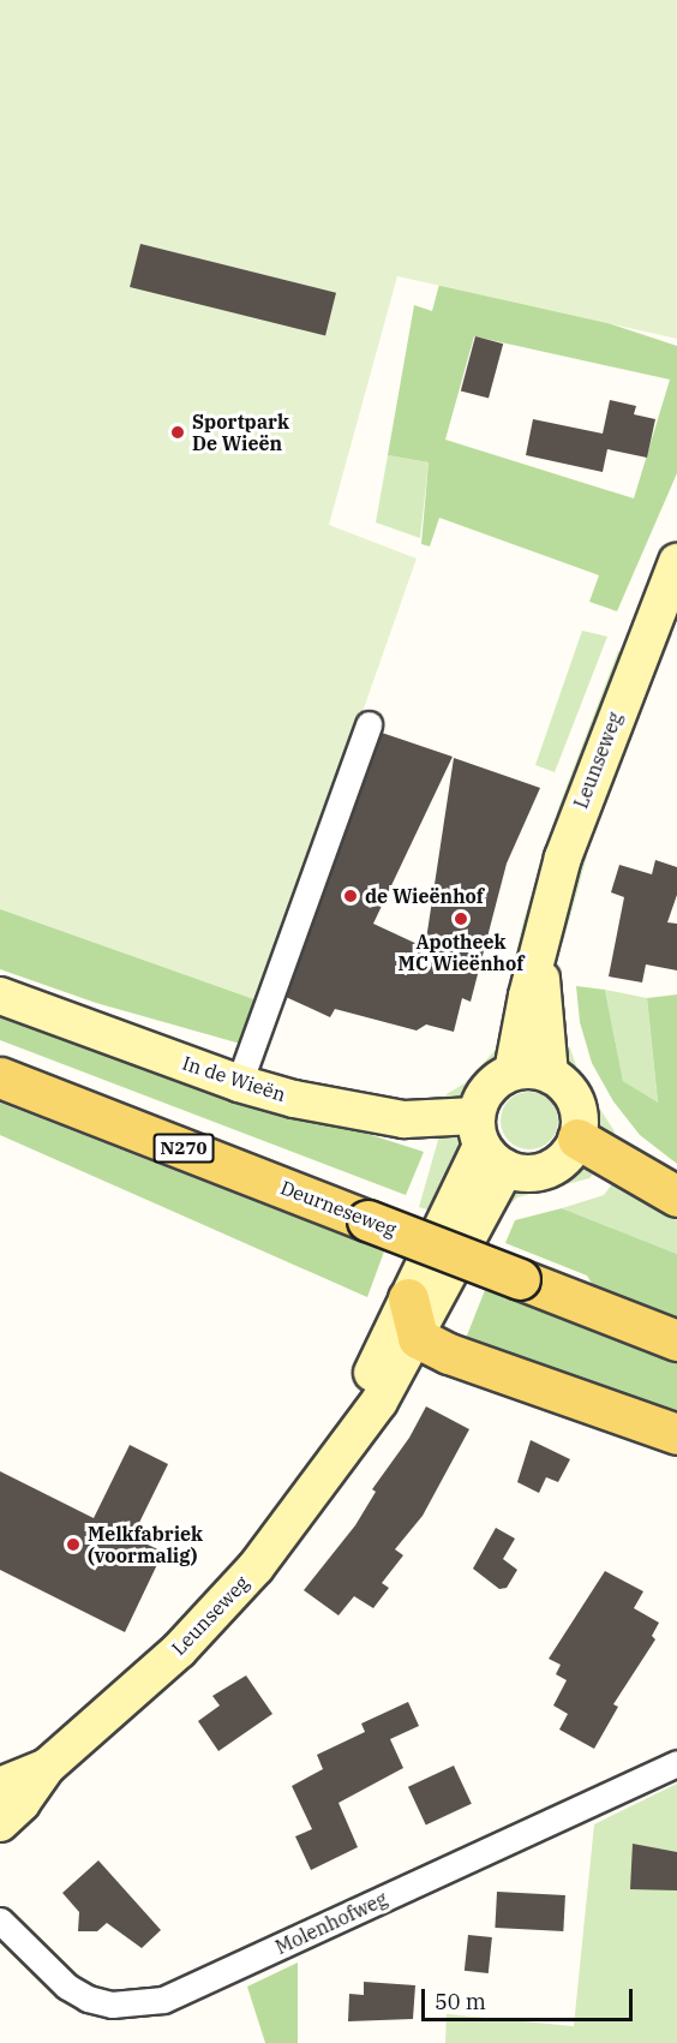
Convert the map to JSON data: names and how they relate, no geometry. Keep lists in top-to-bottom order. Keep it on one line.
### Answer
{"streets":{"main road":["Leunseweg","In de Wieën","N270","Deurneseweg"],"street":["Molenhofweg"]},"crossings":[["Leunseweg","In de Wieën"]],"places":["Sportpark De Wieën","de Wieënhof","Apotheek MC Wieënhof","Melkfabriek (voormalig)"],"scale_bar":"50 m"}
